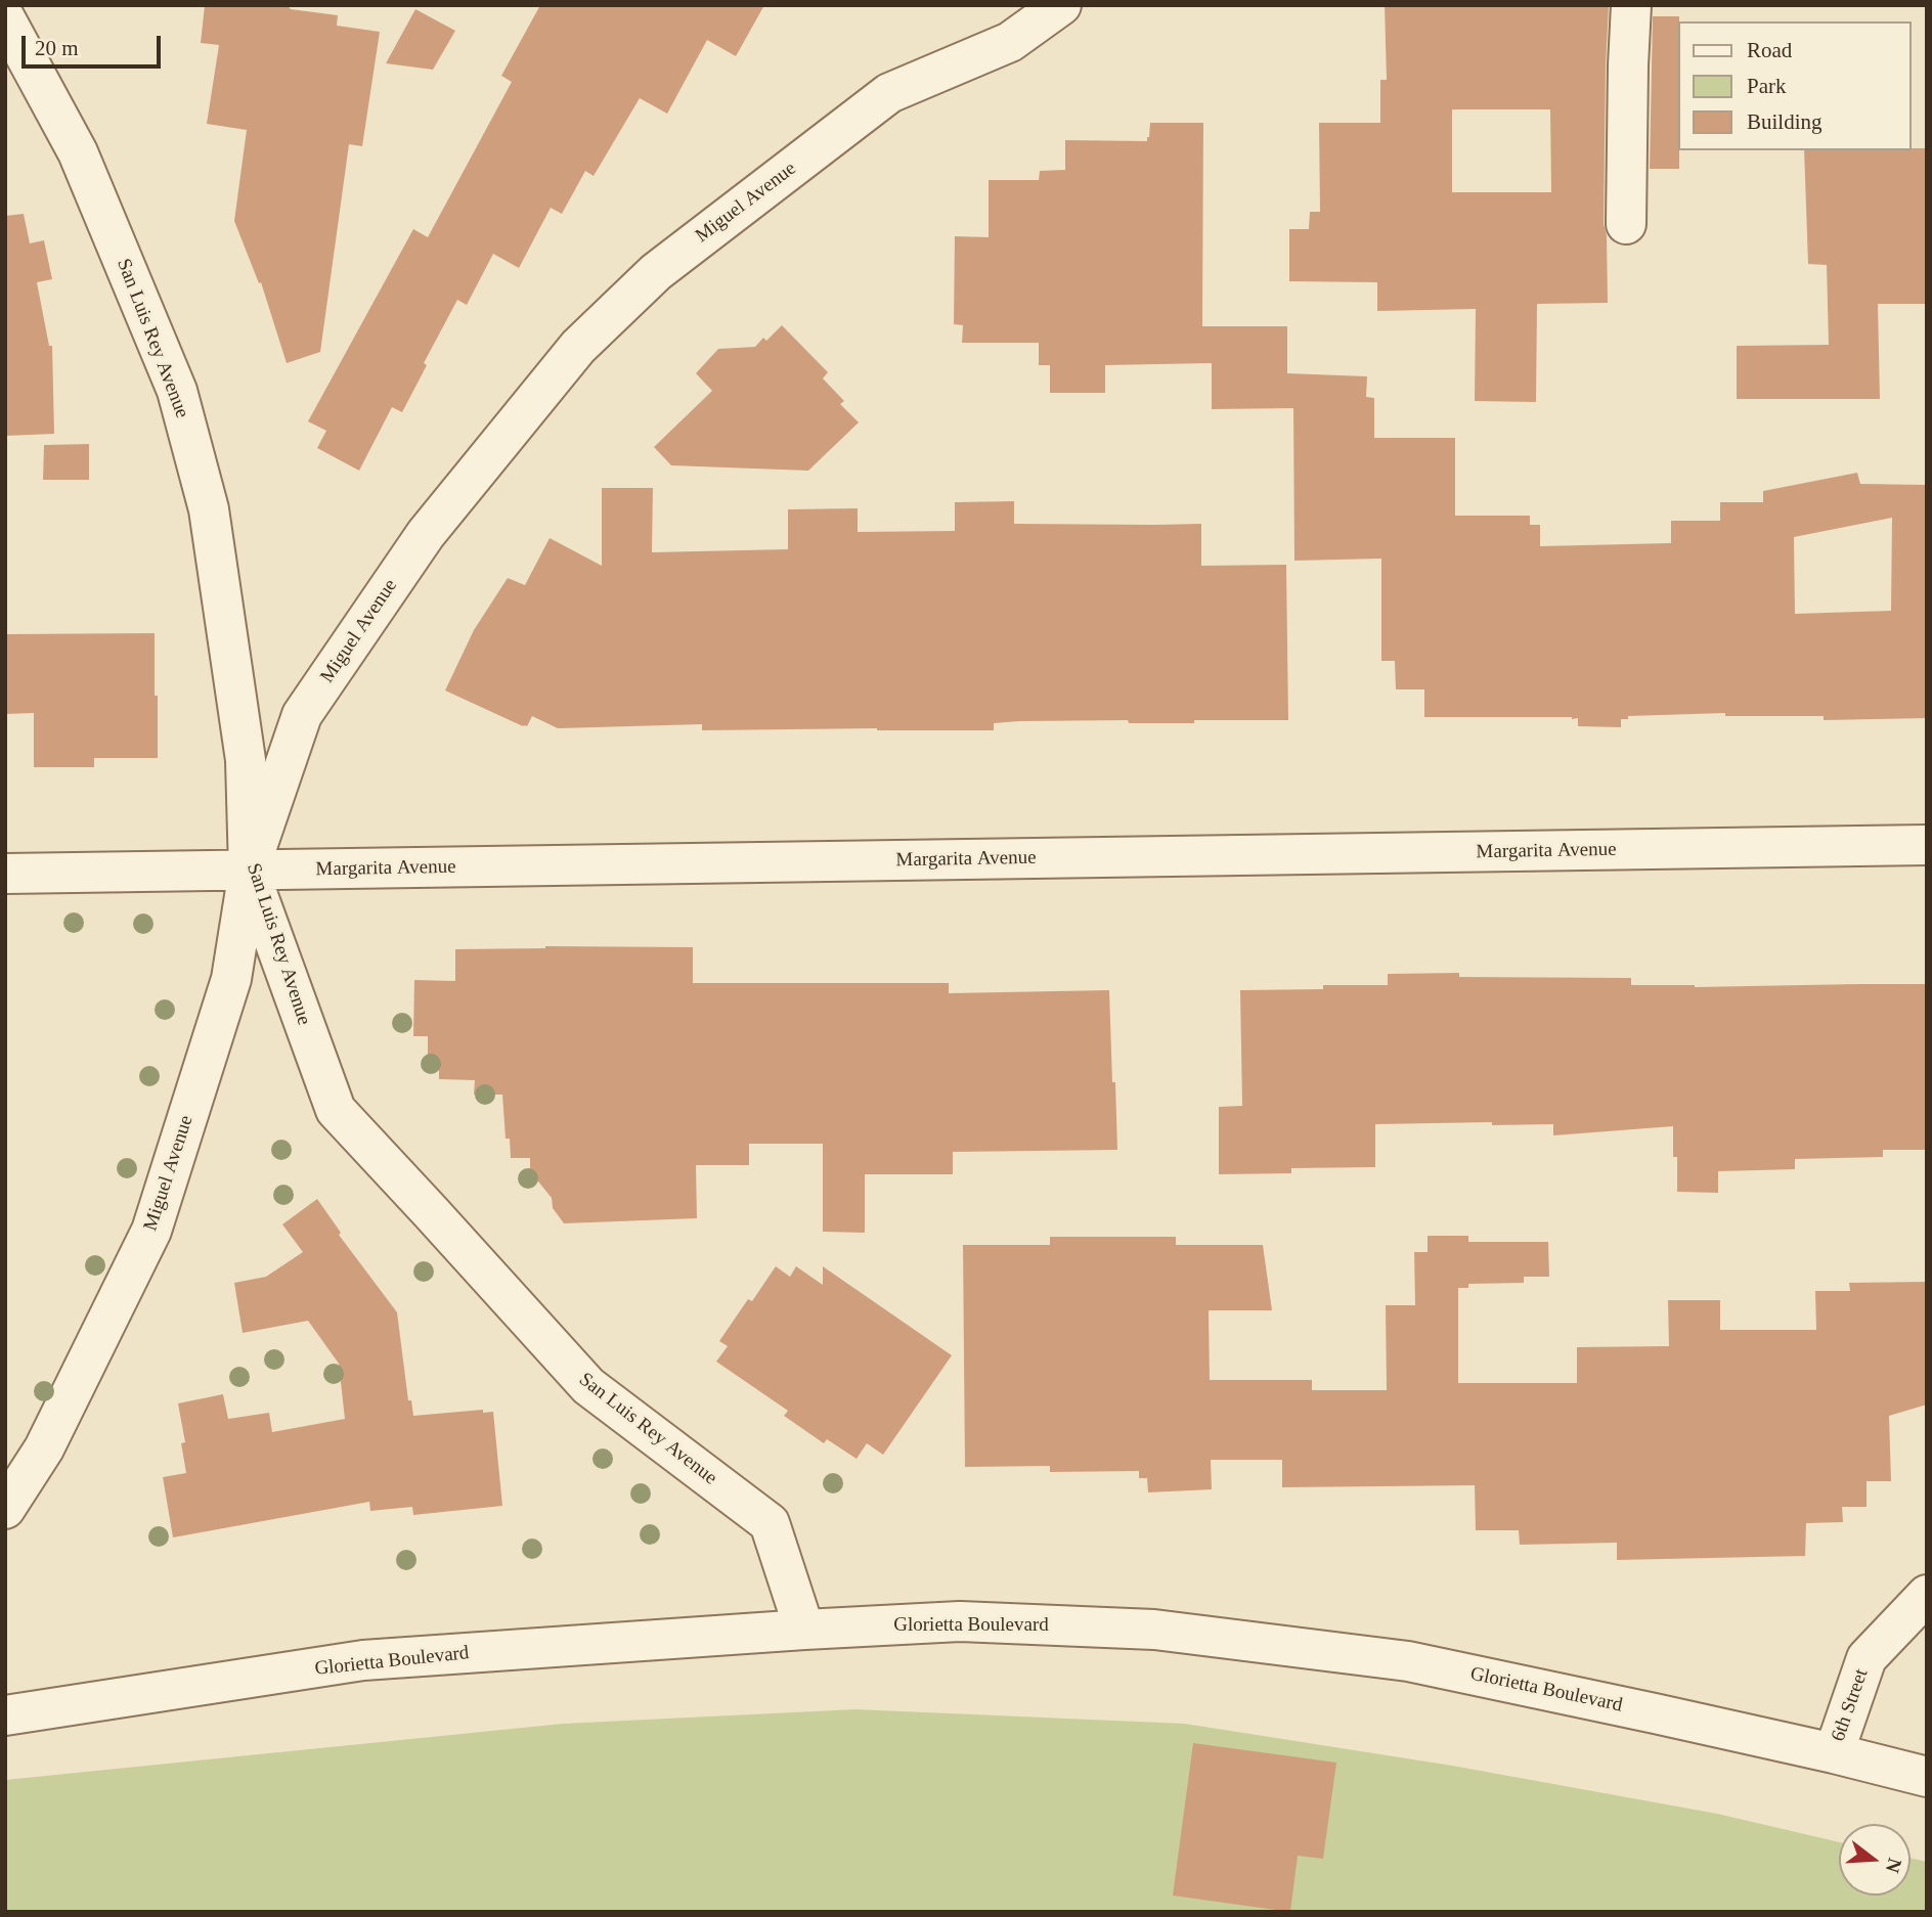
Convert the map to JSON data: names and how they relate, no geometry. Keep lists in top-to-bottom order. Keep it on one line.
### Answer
{"streets":{"street":["Miguel Avenue","San Luis Rey Avenue","Margarita Avenue","Glorietta Boulevard","6th Street"]},"crossings":[["Miguel Avenue","San Luis Rey Avenue"],["Miguel Avenue","Margarita Avenue"],["San Luis Rey Avenue","Margarita Avenue"],["San Luis Rey Avenue","Glorietta Boulevard"],["Glorietta Boulevard","6th Street"]],"legend":["Road","Park","Building"],"scale_bar":"20 m","north":"right"}
